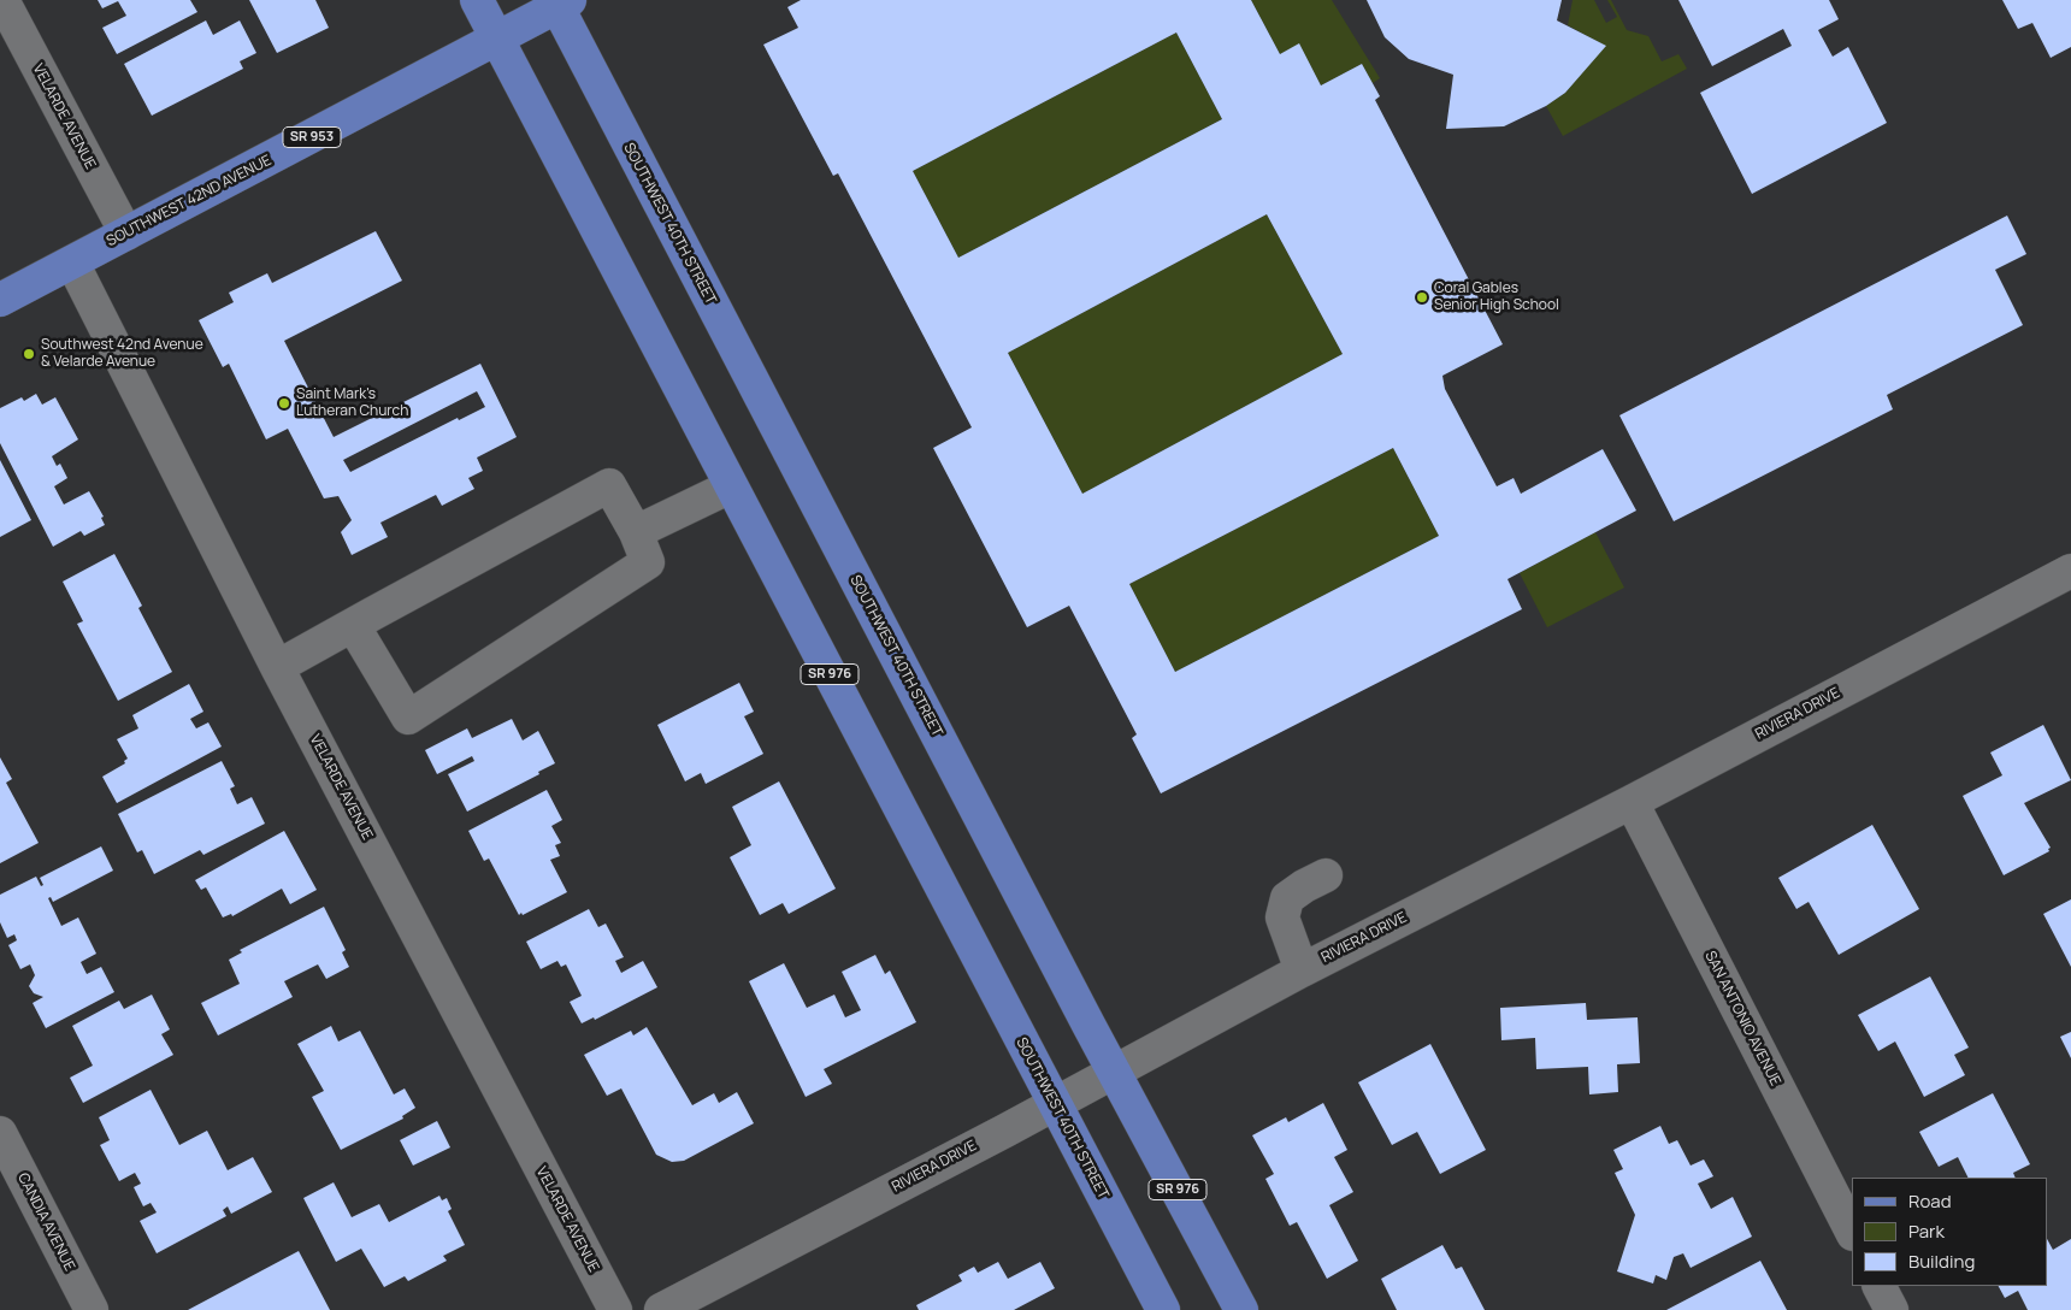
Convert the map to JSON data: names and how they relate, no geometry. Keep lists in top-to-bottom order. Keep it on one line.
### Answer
{"streets":{"main road":["SR 953","SOUTHWEST 42ND AVENUE","SOUTHWEST 40TH STREET","SR 976"],"street":["VELARDE AVENUE","RIVIERA DRIVE","SAN ANTONIO AVENUE","CANDIA AVENUE"]},"crossings":[["VELARDE AVENUE","SOUTHWEST 42ND AVENUE"],["SOUTHWEST 42ND AVENUE","SOUTHWEST 40TH STREET"],["SOUTHWEST 40TH STREET","RIVIERA DRIVE"],["RIVIERA DRIVE","SAN ANTONIO AVENUE"]],"places":["Coral Gables Senior High School","Southwest 42nd Avenue & Velarde Avenue","Saint Mark's Lutheran Church"],"legend":["Road","Park","Building"]}
